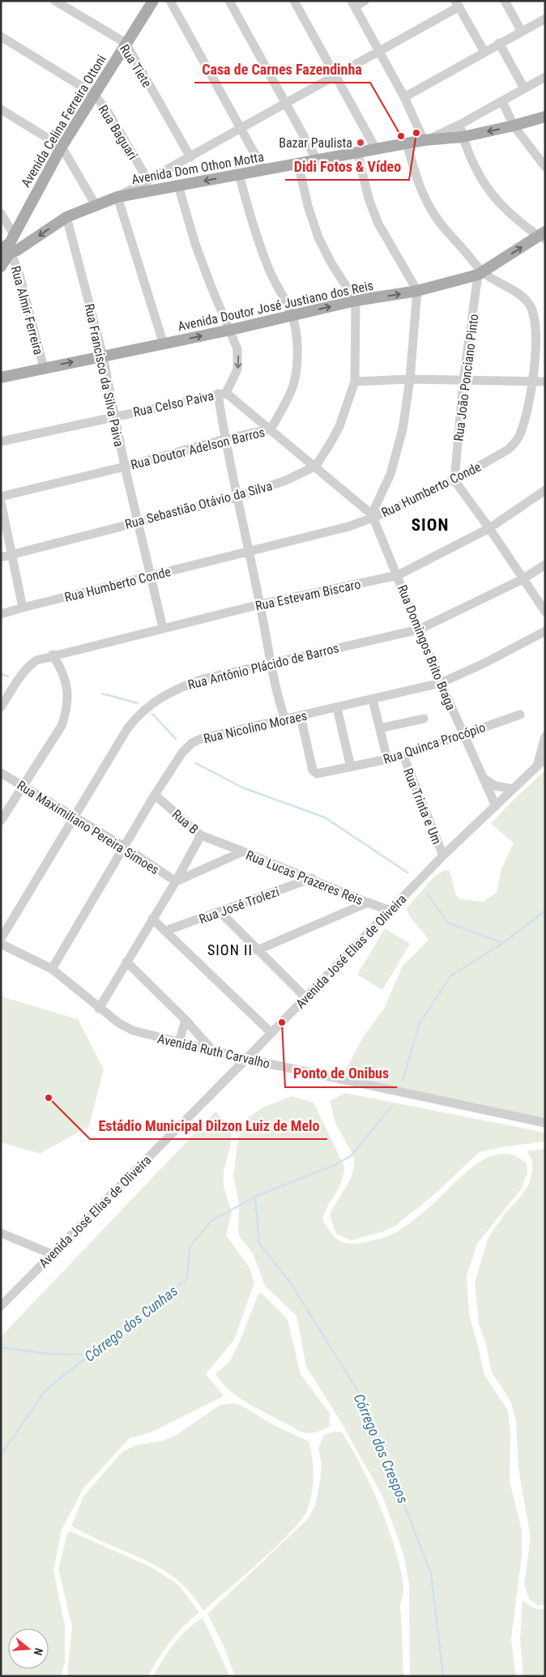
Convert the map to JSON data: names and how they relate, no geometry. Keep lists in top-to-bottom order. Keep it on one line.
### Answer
{"streets":{"main road":["Avenida Celina Ferreira Ottoni","Avenida Dom Othon Motta","Avenida Doutor José Justiano dos Reis"],"street":["Rua Tiete","Rua Baguari","Rua Almir Ferreira","Rua Francisco da Silva Paiva","Rua João Ponciano Pinto","Rua Celso Paiva","Rua Doutor Adelson Barros","Rua Humberto Conde","Rua Sebastião Otávio da Silva","Rua Estevam Biscaro","Rua Domingos Brito Braga","Rua Antônio Plácido de Barros","Rua Nicolino Moraes","Rua Quinca Procópio","Rua Trinta e Um","Rua B","Rua Maximiliano Pereira Simoes","Rua Lucas Prazeres Reis","Rua José Trolezi","Avenida José Elias de Oliveira","Avenida Ruth Carvalho"]},"crossings":[["Rua Tiete","Avenida Celina Ferreira Ottoni"],["Avenida Celina Ferreira Ottoni","Rua Baguari"],["Avenida Celina Ferreira Ottoni","Avenida Dom Othon Motta"],["Avenida Celina Ferreira Ottoni","Rua Almir Ferreira"],["Avenida Dom Othon Motta","Rua Almir Ferreira"],["Avenida Dom Othon Motta","Rua Francisco da Silva Paiva"],["Avenida Dom Othon Motta","Rua Celso Paiva"],["Avenida Dom Othon Motta","Rua Doutor Adelson Barros"],["Avenida Dom Othon Motta","Rua Humberto Conde"],["Avenida Doutor José Justiano dos Reis","Rua Almir Ferreira"],["Avenida Doutor José Justiano dos Reis","Rua Francisco da Silva Paiva"],["Avenida Doutor José Justiano dos Reis","Rua João Ponciano Pinto"],["Avenida Doutor José Justiano dos Reis","Rua Celso Paiva"],["Avenida Doutor José Justiano dos Reis","Rua Doutor Adelson Barros"],["Avenida Doutor José Justiano dos Reis","Rua Humberto Conde"],["Rua Francisco da Silva Paiva","Rua Celso Paiva"],["Rua Francisco da Silva Paiva","Rua Doutor Adelson Barros"],["Rua Francisco da Silva Paiva","Rua Humberto Conde"],["Rua Francisco da Silva Paiva","Rua Sebastião Otávio da Silva"],["Rua Francisco da Silva Paiva","Rua Estevam Biscaro"],["Rua João Ponciano Pinto","Rua Humberto Conde"],["Rua Humberto Conde","Rua Domingos Brito Braga"],["Rua Estevam Biscaro","Rua Domingos Brito Braga"],["Rua Domingos Brito Braga","Rua Antônio Plácido de Barros"],["Rua Domingos Brito Braga","Rua Nicolino Moraes"],["Rua Domingos Brito Braga","Rua Quinca Procópio"],["Rua Domingos Brito Braga","Avenida José Elias de Oliveira"],["Rua Antônio Plácido de Barros","Rua Maximiliano Pereira Simoes"],["Rua Nicolino Moraes","Rua Quinca Procópio"],["Rua Nicolino Moraes","Rua B"],["Rua Nicolino Moraes","Rua Maximiliano Pereira Simoes"],["Rua Nicolino Moraes","Avenida Ruth Carvalho"],["Rua Quinca Procópio","Rua Trinta e Um"],["Rua Trinta e Um","Avenida José Elias de Oliveira"],["Rua B","Rua Lucas Prazeres Reis"],["Rua Maximiliano Pereira Simoes","Rua Lucas Prazeres Reis"],["Rua Lucas Prazeres Reis","Rua José Trolezi"],["Rua Lucas Prazeres Reis","Avenida José Elias de Oliveira"],["Avenida José Elias de Oliveira","Avenida Ruth Carvalho"]],"one_way":["Avenida Doutor José Justiano dos Reis"],"districts":["SION","SION II"],"water":["Córrego dos Cunhas","Córrego dos Crespos"],"places":["Didi Fotos & Vídeo","Casa de Carnes Fazendinha","Bazar Paulista","Ponto de Onibus","Estádio Municipal Dilzon Luiz de Melo"],"north":"right"}
